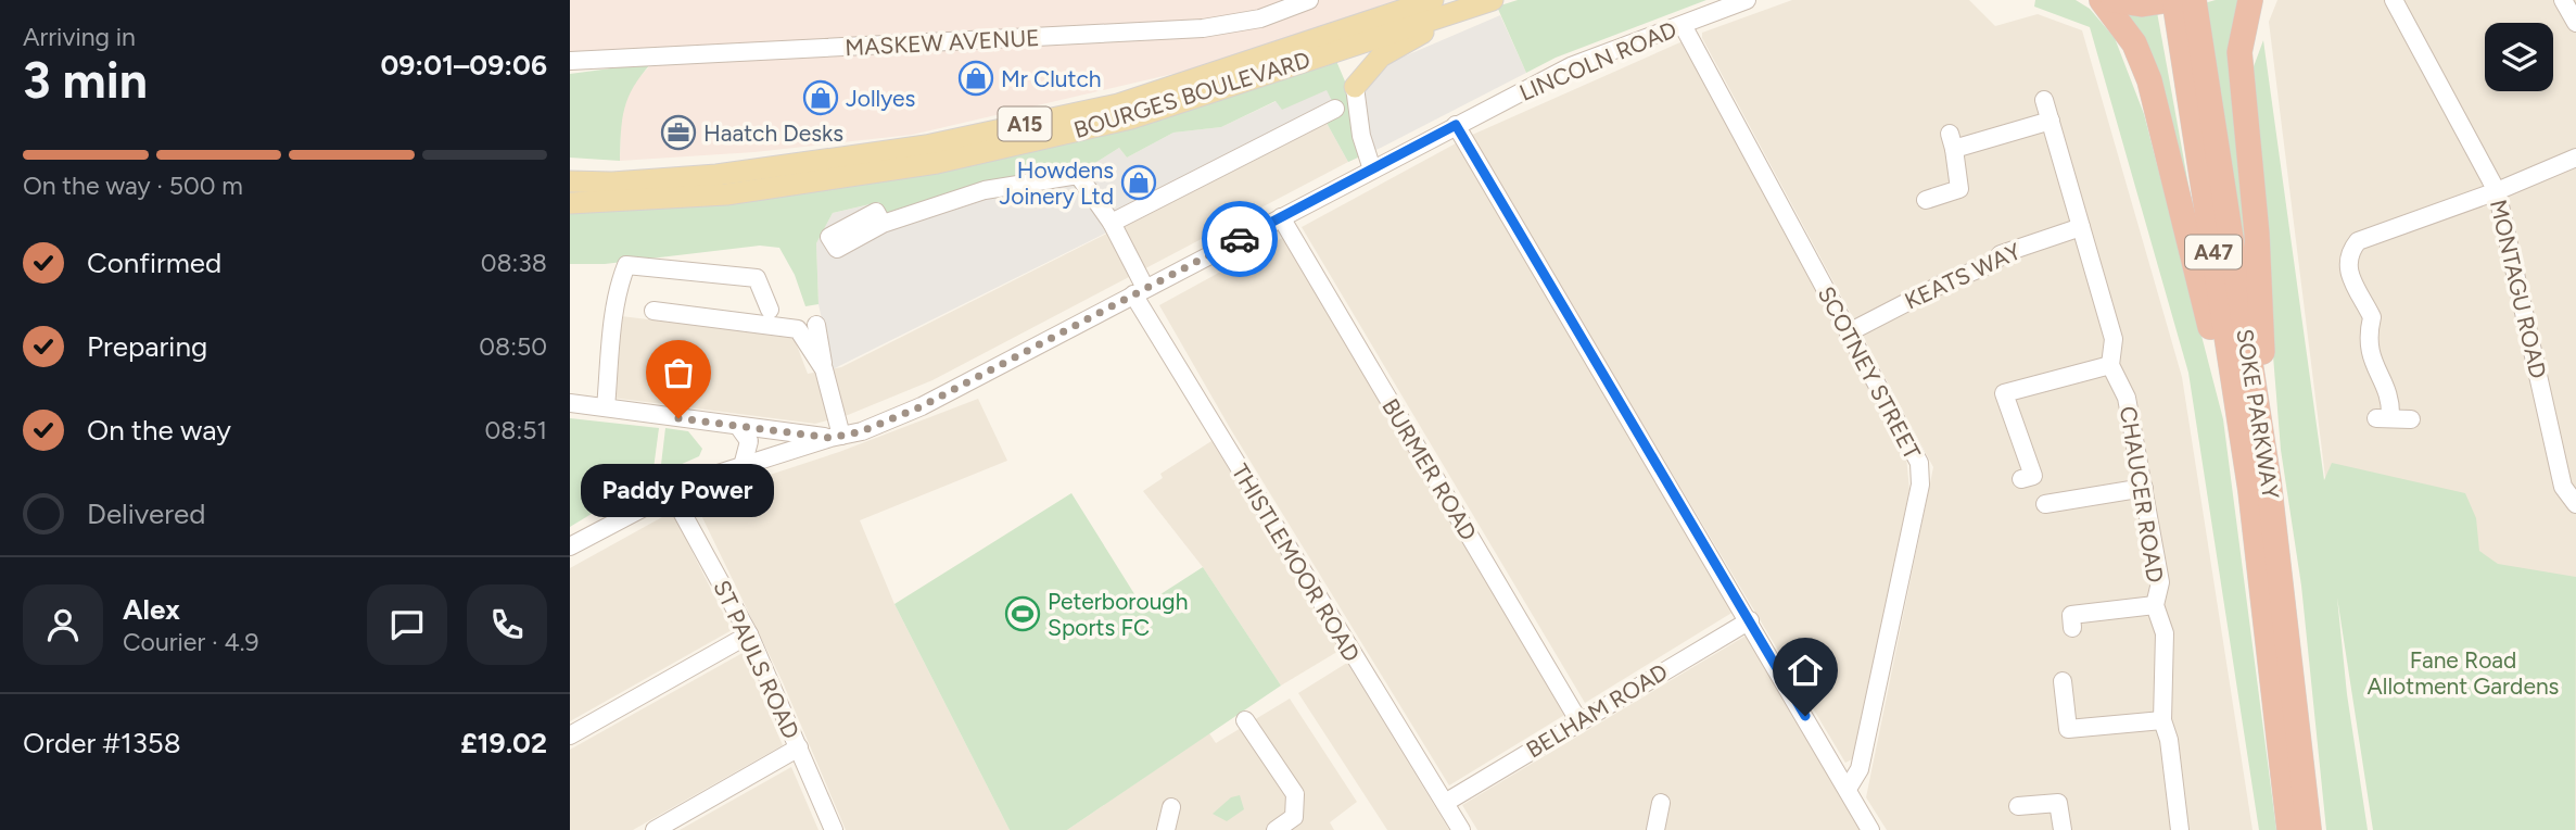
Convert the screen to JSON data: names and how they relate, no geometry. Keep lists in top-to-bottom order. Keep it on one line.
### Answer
{"streets":{"highway":["A47","SOKE PARKWAY"],"main road":["BOURGES BOULEVARD","A15"],"street":["MASKEW AVENUE","LINCOLN ROAD","KEATS WAY","MONTAGU ROAD","SCOTNEY STREET","BURMER ROAD","CHAUCER ROAD","THISTLEMOOR ROAD","ST PAULS ROAD","BELHAM ROAD"]},"crossings":[["LINCOLN ROAD","SCOTNEY STREET"],["LINCOLN ROAD","BURMER ROAD"],["LINCOLN ROAD","THISTLEMOOR ROAD"],["LINCOLN ROAD","ST PAULS ROAD"],["A47","SOKE PARKWAY"],["KEATS WAY","SCOTNEY STREET"],["KEATS WAY","CHAUCER ROAD"],["BURMER ROAD","BELHAM ROAD"],["THISTLEMOOR ROAD","BELHAM ROAD"]],"parks":["Fane Road Allotment Gardens"],"places":{"shop":["Mr Clutch","Jollyes","Howdens Joinery Ltd"],"office":["Haatch Desks"],"other":["Paddy Power"],"sports":["Peterborough Sports FC"]},"page":{"heading":["3 min","Arriving in","09:01–09:06"],"panel":["Alex","Courier · 4.9","Order #1358","£19.02"],"bar":"On the way · 500 m","list":[["Confirmed","08:38"],["Preparing","08:50"],["On the way","08:51"],"Delivered"],"bubble":"Paddy Power"}}
